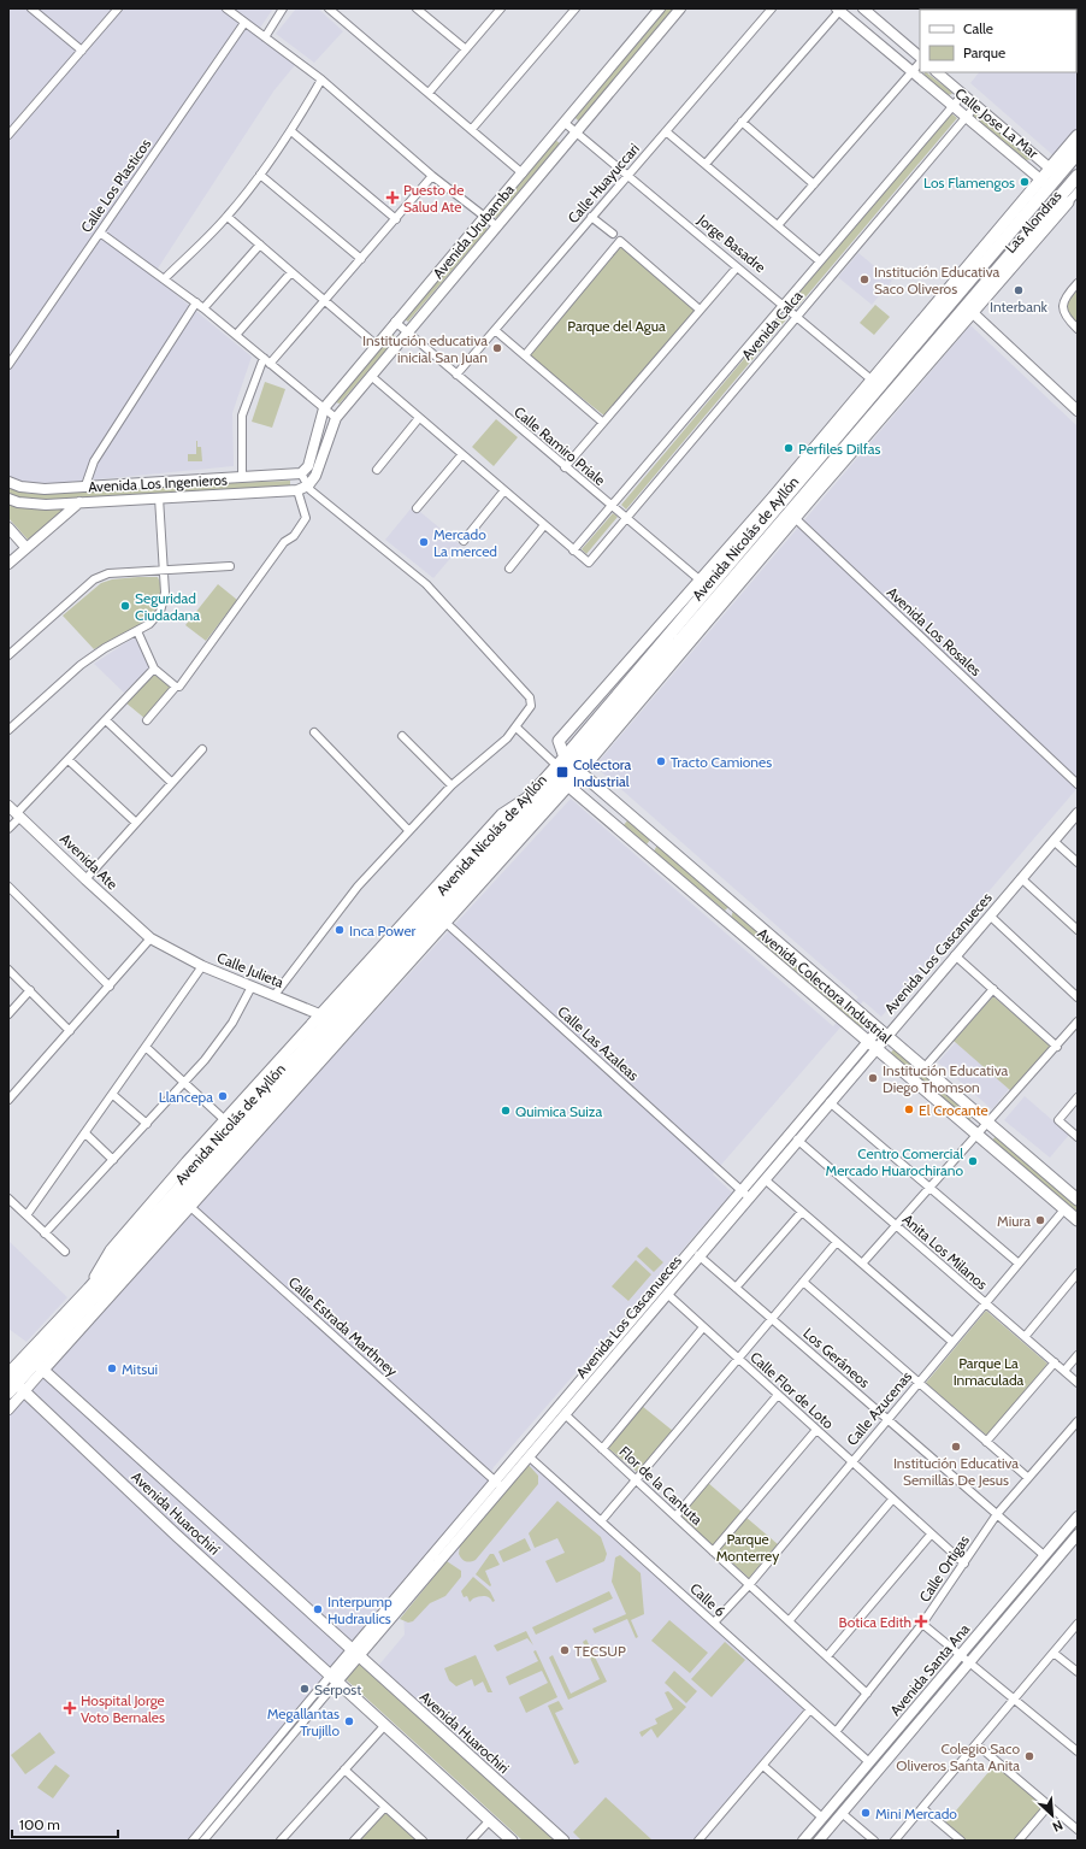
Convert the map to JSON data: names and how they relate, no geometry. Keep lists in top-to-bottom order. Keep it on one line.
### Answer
{"streets":{"main road":["Las Alondras","Avenida Nicolás de Ayllón","Avenida Colectora Industrial","Avenida Huarochirí","Avenida Huarochiri"],"street":["Calle Jose La Mar","Calle Huayuccari","Calle Los Plasticos","Avenida Urubamba","Jorge Basadre","Avenida Calca","Calle Ramiro Priale","Avenida Los Ingenieros","Avenida Los Rosales","Avenida Ate","Avenida Los Cascanueces","Calle Julieta","Calle Las Azaleas","Anita Los Milanos","Calle Estrada Marthney","Los Geráneos","Calle Flor de Loto","Calle Azucenas","Flor de la Cantuta","Calle Ortigas","Calle 6","Avenida Santa Ana"]},"crossings":[["Calle Jose La Mar","Avenida Calca"],["Calle Jose La Mar","Avenida Nicolás de Ayllón"],["Calle Huayuccari","Jorge Basadre"],["Calle Huayuccari","Calle Ramiro Priale"],["Las Alondras","Avenida Nicolás de Ayllón"],["Avenida Urubamba","Jorge Basadre"],["Avenida Urubamba","Calle Ramiro Priale"],["Avenida Urubamba","Avenida Los Ingenieros"],["Jorge Basadre","Avenida Calca"],["Jorge Basadre","Avenida Nicolás de Ayllón"],["Avenida Calca","Calle Ramiro Priale"],["Calle Ramiro Priale","Avenida Nicolás de Ayllón"],["Avenida Nicolás de Ayllón","Avenida Los Rosales"],["Avenida Nicolás de Ayllón","Calle Julieta"],["Avenida Nicolás de Ayllón","Avenida Colectora Industrial"],["Avenida Nicolás de Ayllón","Calle Las Azaleas"],["Avenida Nicolás de Ayllón","Calle Estrada Marthney"],["Avenida Nicolás de Ayllón","Avenida Huarochirí"],["Avenida Ate","Calle Julieta"],["Avenida Los Cascanueces","Avenida Colectora Industrial"],["Avenida Los Cascanueces","Calle Las Azaleas"],["Avenida Los Cascanueces","Anita Los Milanos"],["Avenida Los Cascanueces","Calle Estrada Marthney"],["Avenida Los Cascanueces","Los Geráneos"],["Avenida Los Cascanueces","Calle Flor de Loto"],["Avenida Los Cascanueces","Flor de la Cantuta"],["Avenida Los Cascanueces","Avenida Huarochirí"],["Avenida Los Cascanueces","Calle 6"],["Avenida Los Cascanueces","Avenida Huarochiri"],["Avenida Colectora Industrial","Calle Azucenas"],["Anita Los Milanos","Calle Azucenas"],["Los Geráneos","Calle Azucenas"],["Los Geráneos","Calle Ortigas"],["Los Geráneos","Avenida Santa Ana"],["Calle Flor de Loto","Calle Azucenas"],["Calle Flor de Loto","Calle Ortigas"],["Calle Azucenas","Flor de la Cantuta"],["Calle Azucenas","Calle 6"],["Flor de la Cantuta","Calle Ortigas"],["Avenida Huarochirí","Avenida Huarochiri"],["Calle Ortigas","Calle 6"],["Calle 6","Avenida Santa Ana"]],"parks":["Parque del Agua","Parque La Inmaculada","Parque Monterrey"],"places":{"other":["Los Flamengos","Institución Educativa Saco Oliveros","Interbank","Institución educativa inicial San Juan","Perfiles Dilfas","Mercado La merced","Seguridad Ciudadana","Tracto Camiones","Inca Power","Institución Educativa Diego Thomson","Llancepa","El Crocante","Quimica Suiza","Centro Comercial Mercado Huarochirano","Miura","Mitsui","Institución Educativa Semillas De Jesus","Interpump Hudraulics","TECSUP","Serpost","Megallantas Trujillo","Colegio Saco Oliveros Santa Anita","Mini Mercado"],"health":["Puesto de Salud Ate","Botica Edith","Hospital Jorge Voto Bernales"],"transit":["Colectora Industrial"]},"legend":["Calle","Parque"],"scale_bar":"100 m","north":"bottom right"}
